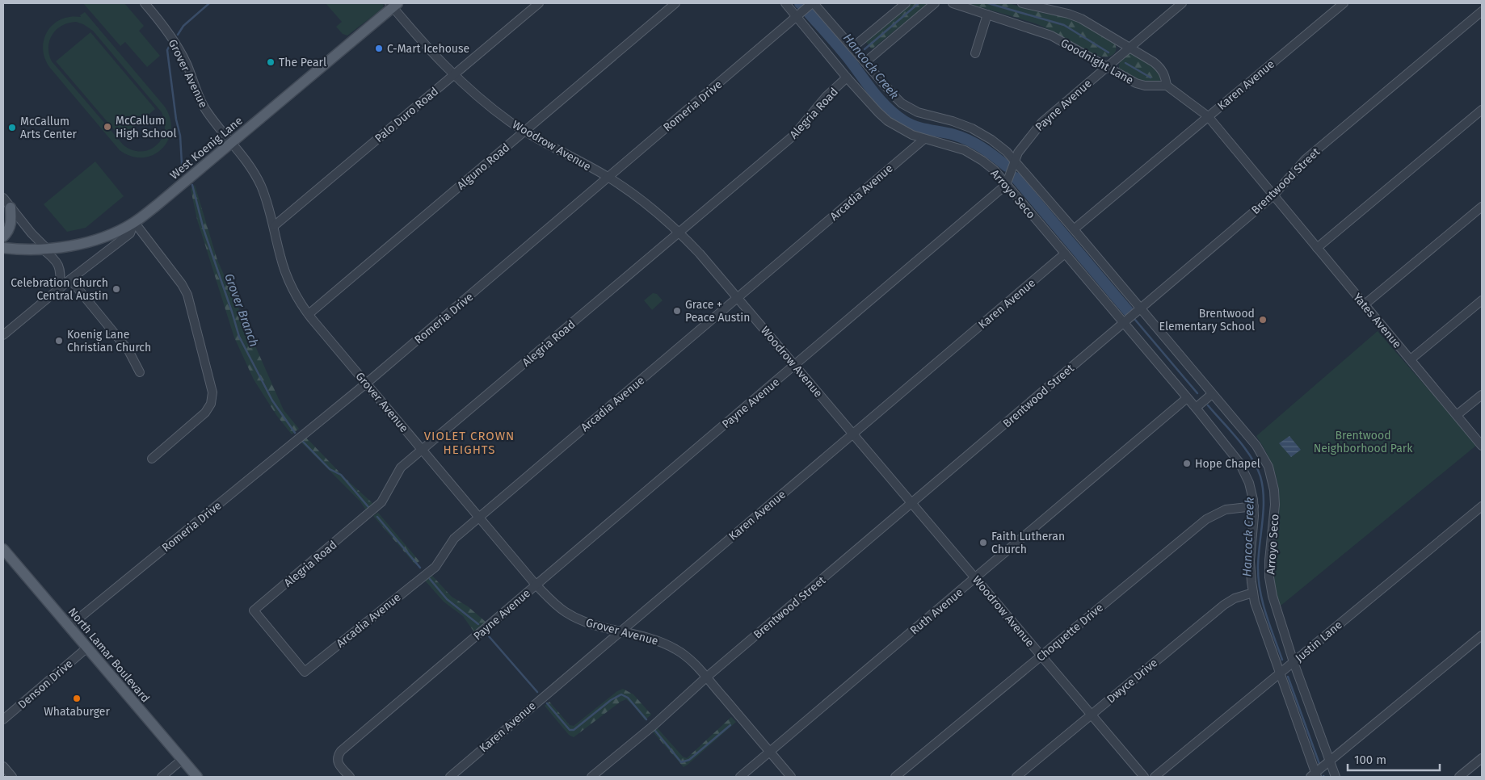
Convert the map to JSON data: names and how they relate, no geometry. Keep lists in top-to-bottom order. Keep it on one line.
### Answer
{"streets":{"main road":["West Koenig Lane","North Lamar Boulevard"],"street":["Goodnight Lane","Grover Avenue","Karen Avenue","Payne Avenue","Romeria Drive","Alegria Road","Palo Duro Road","Woodrow Avenue","Alguno Road","Brentwood Street","Arcadia Avenue","Arroyo Seco","Yates Avenue","Ruth Avenue","Choquette Drive","Justin Lane","Dwyce Drive","Denson Drive"]},"crossings":[["Goodnight Lane","Payne Avenue"],["Grover Avenue","Karen Avenue"],["Grover Avenue","Payne Avenue"],["Grover Avenue","Romeria Drive"],["Grover Avenue","Alegria Road"],["Grover Avenue","Palo Duro Road"],["Grover Avenue","West Koenig Lane"],["Grover Avenue","Alguno Road"],["Grover Avenue","Brentwood Street"],["Grover Avenue","Arcadia Avenue"],["Grover Avenue","Ruth Avenue"],["Karen Avenue","Woodrow Avenue"],["Karen Avenue","Arroyo Seco"],["Payne Avenue","Woodrow Avenue"],["Payne Avenue","Arroyo Seco"],["Romeria Drive","Woodrow Avenue"],["Romeria Drive","Arroyo Seco"],["Romeria Drive","North Lamar Boulevard"],["Alegria Road","Woodrow Avenue"],["Alegria Road","Arcadia Avenue"],["Alegria Road","Arroyo Seco"],["Palo Duro Road","Woodrow Avenue"],["Woodrow Avenue","West Koenig Lane"],["Woodrow Avenue","Alguno Road"],["Woodrow Avenue","Brentwood Street"],["Woodrow Avenue","Arcadia Avenue"],["Woodrow Avenue","Ruth Avenue"],["Woodrow Avenue","Choquette Drive"],["Woodrow Avenue","Dwyce Drive"],["Brentwood Street","Arroyo Seco"],["Brentwood Street","Yates Avenue"],["Arcadia Avenue","Arroyo Seco"],["Arroyo Seco","Ruth Avenue"],["Arroyo Seco","Choquette Drive"],["Arroyo Seco","Justin Lane"],["Arroyo Seco","Dwyce Drive"],["North Lamar Boulevard","Denson Drive"]],"districts":["VIOLET CROWN HEIGHTS"],"water":["Hancock Creek","Grover Branch"],"parks":["Brentwood Neighborhood Park"],"places":["C-Mart Icehouse","The Pearl","McCallum High School","McCallum Arts Center","Celebration Church Central Austin","Grace + Peace Austin","Brentwood Elementary School","Koenig Lane Christian Church","Hope Chapel","Faith Lutheran Church","Whataburger"],"scale_bar":"100 m"}
